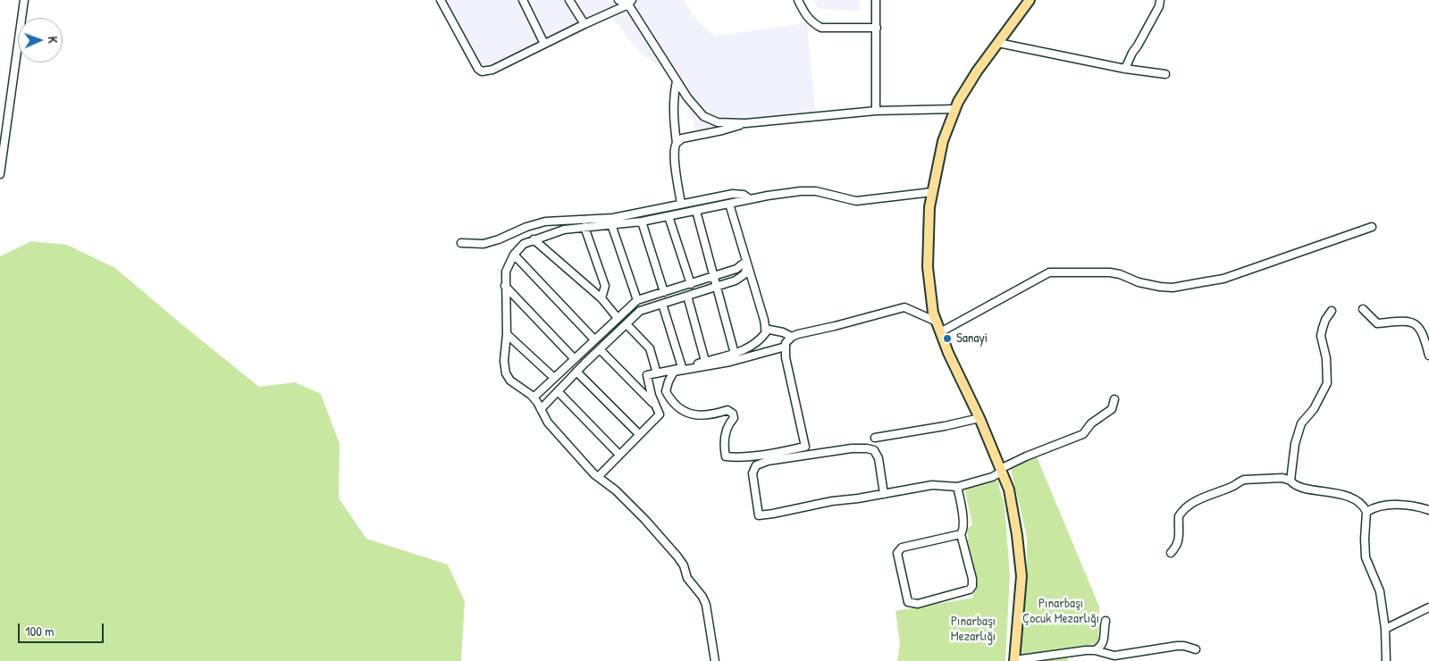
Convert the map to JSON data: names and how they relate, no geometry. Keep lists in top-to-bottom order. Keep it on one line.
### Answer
{"parks":["Pınarbaşı Çocuk Mezarlığı","Pınarbaşı Mezarlığı"],"places":["Sanayi"],"scale_bar":"100 m","north":"right"}
